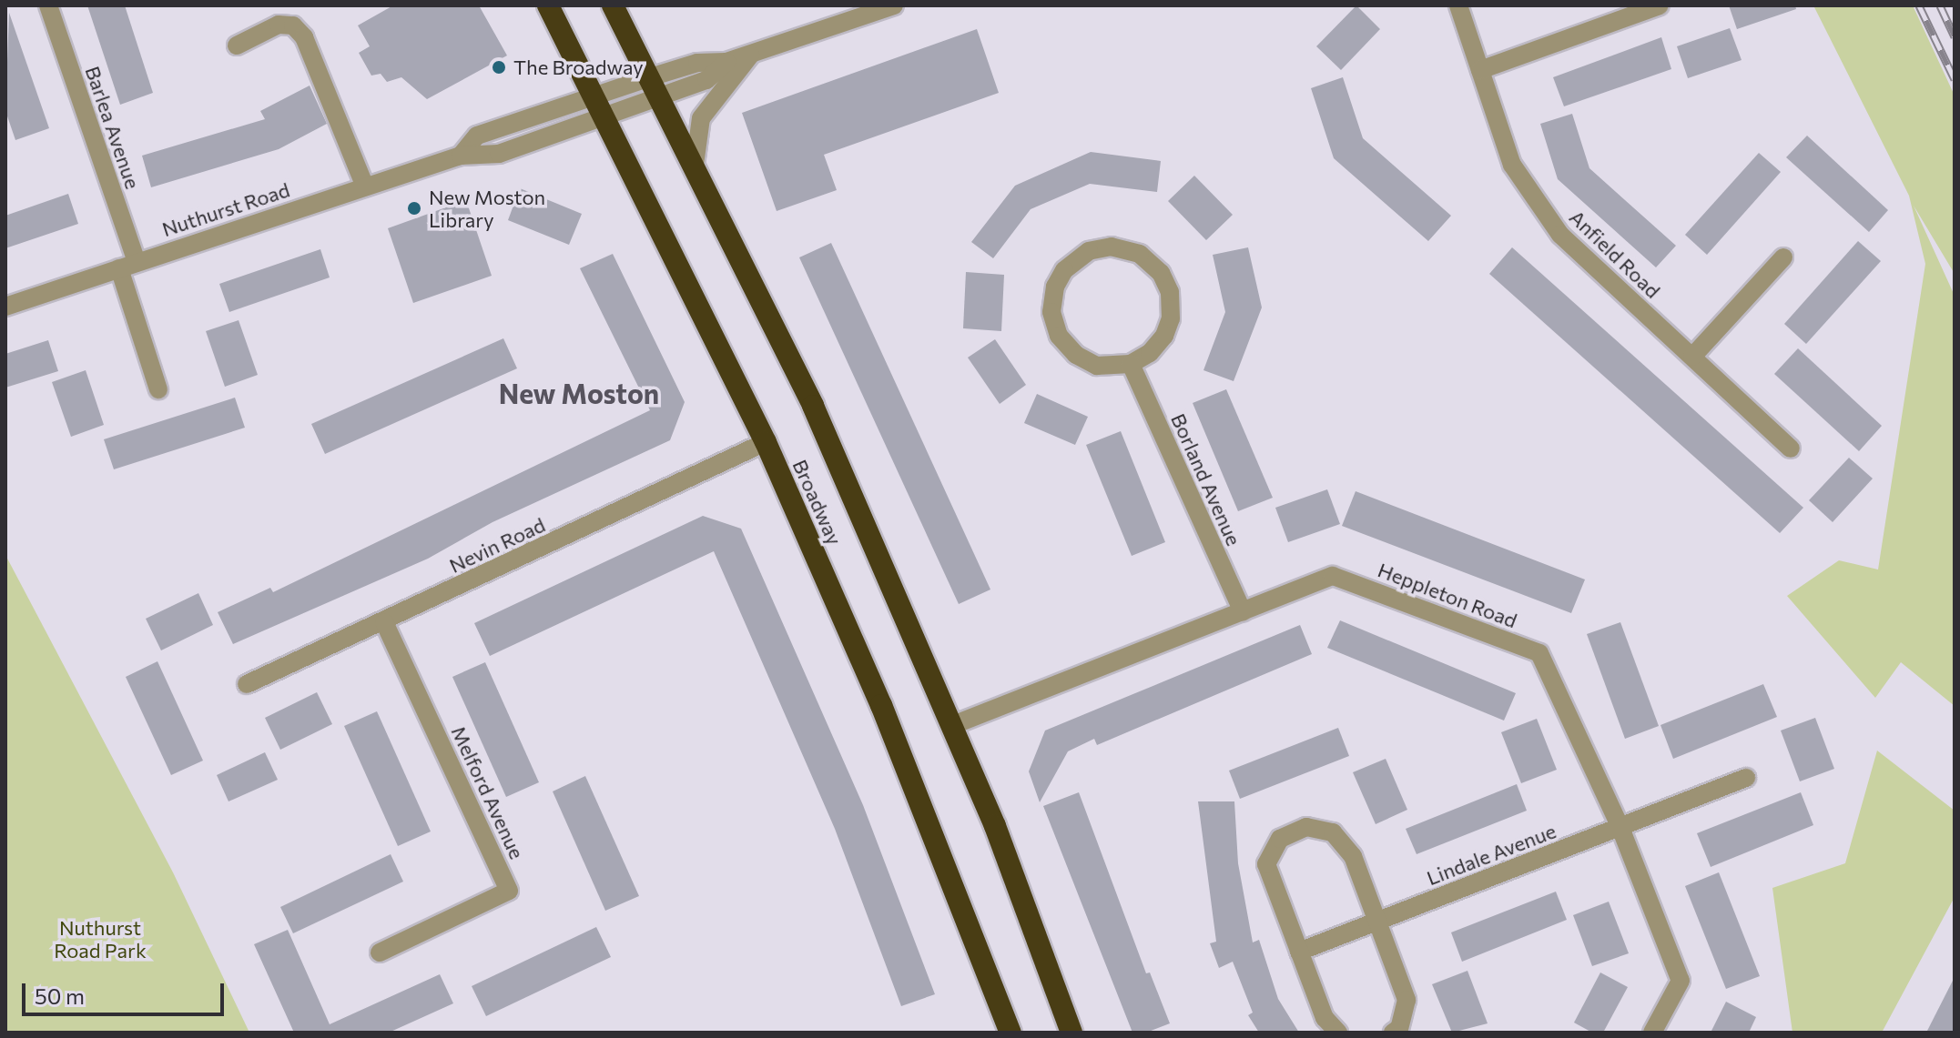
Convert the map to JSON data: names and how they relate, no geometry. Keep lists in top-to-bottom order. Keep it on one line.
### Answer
{"streets":{"highway":["Broadway"],"street":["Barlea Avenue","Nuthurst Road","Anfield Road","Borland Avenue","Nevin Road","Heppleton Road","Melford Avenue","Lindale Avenue"]},"crossings":[["Barlea Avenue","Nuthurst Road"],["Nuthurst Road","Broadway"],["Borland Avenue","Heppleton Road"],["Broadway","Nevin Road"],["Broadway","Heppleton Road"],["Nevin Road","Melford Avenue"],["Heppleton Road","Lindale Avenue"]],"districts":["New Moston"],"parks":["Nuthurst Road Park"],"places":["The Broadway","New Moston Library"],"scale_bar":"50 m"}
